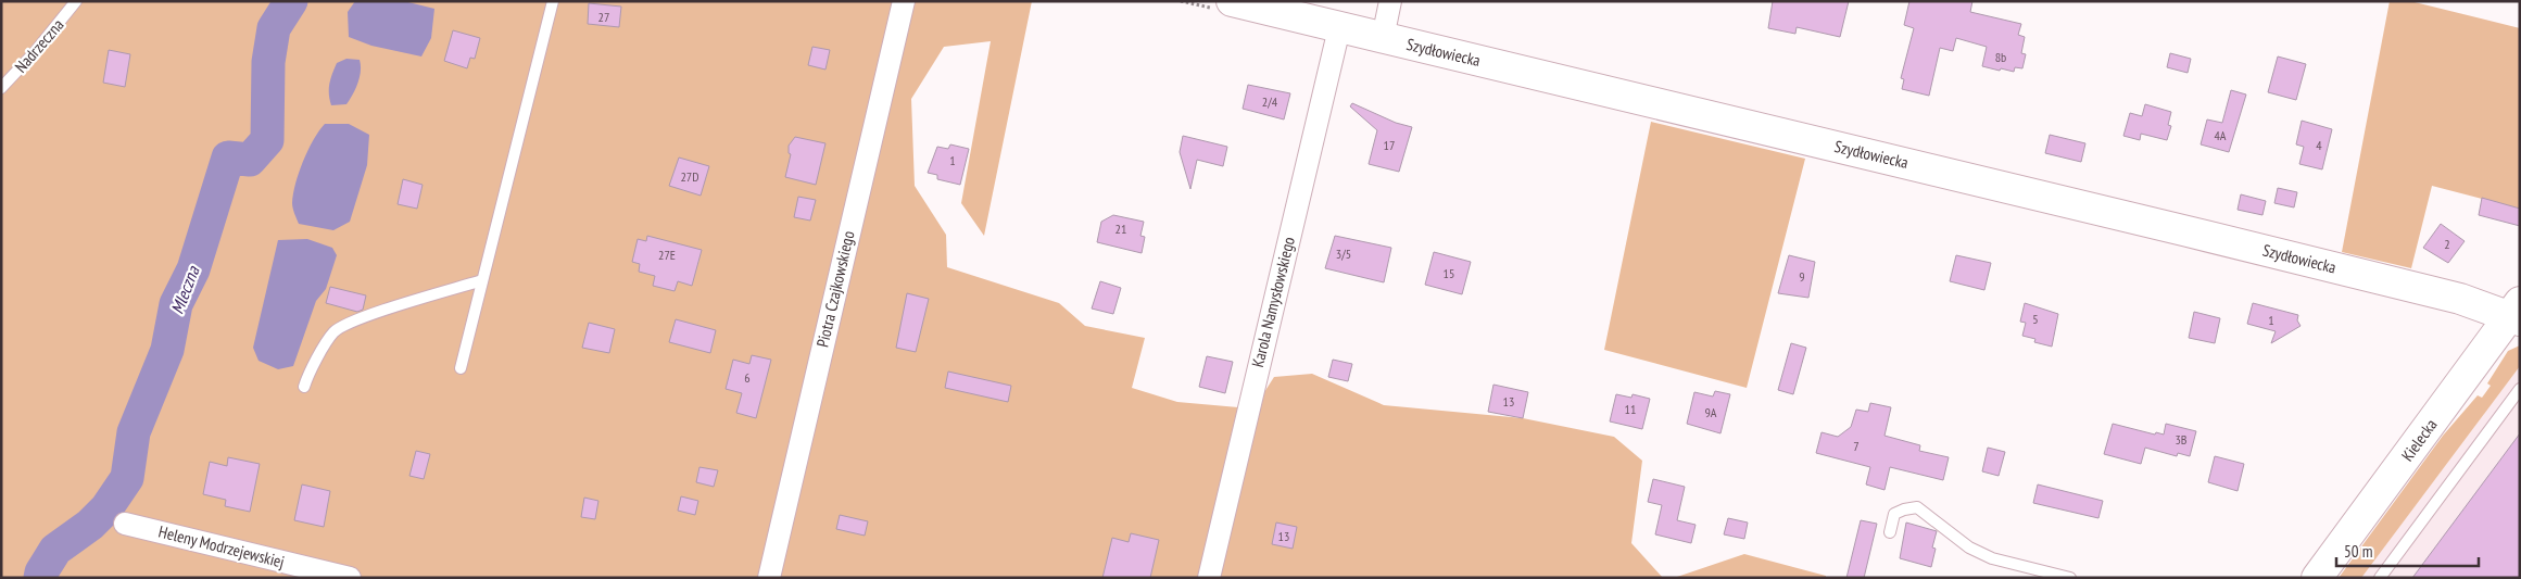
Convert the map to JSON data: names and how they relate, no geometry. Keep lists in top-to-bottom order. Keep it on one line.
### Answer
{"streets":{"street":["Szydłowiecka","Piotra Czajkowskiego","Karola Namysłowskiego","Kielecka","Heleny Modrzejewskiej"],"lane":["Nadrzeczna"]},"crossings":[["Szydłowiecka","Karola Namysłowskiego"],["Szydłowiecka","Kielecka"]],"water":["Mleczna"],"house_numbers":["27","8b","2/4","4A","17","4","1","27D","21","2","3/5","27E","15","9","5","1","6","13","11","9A","3B","7","13"],"scale_bar":"50 m"}
